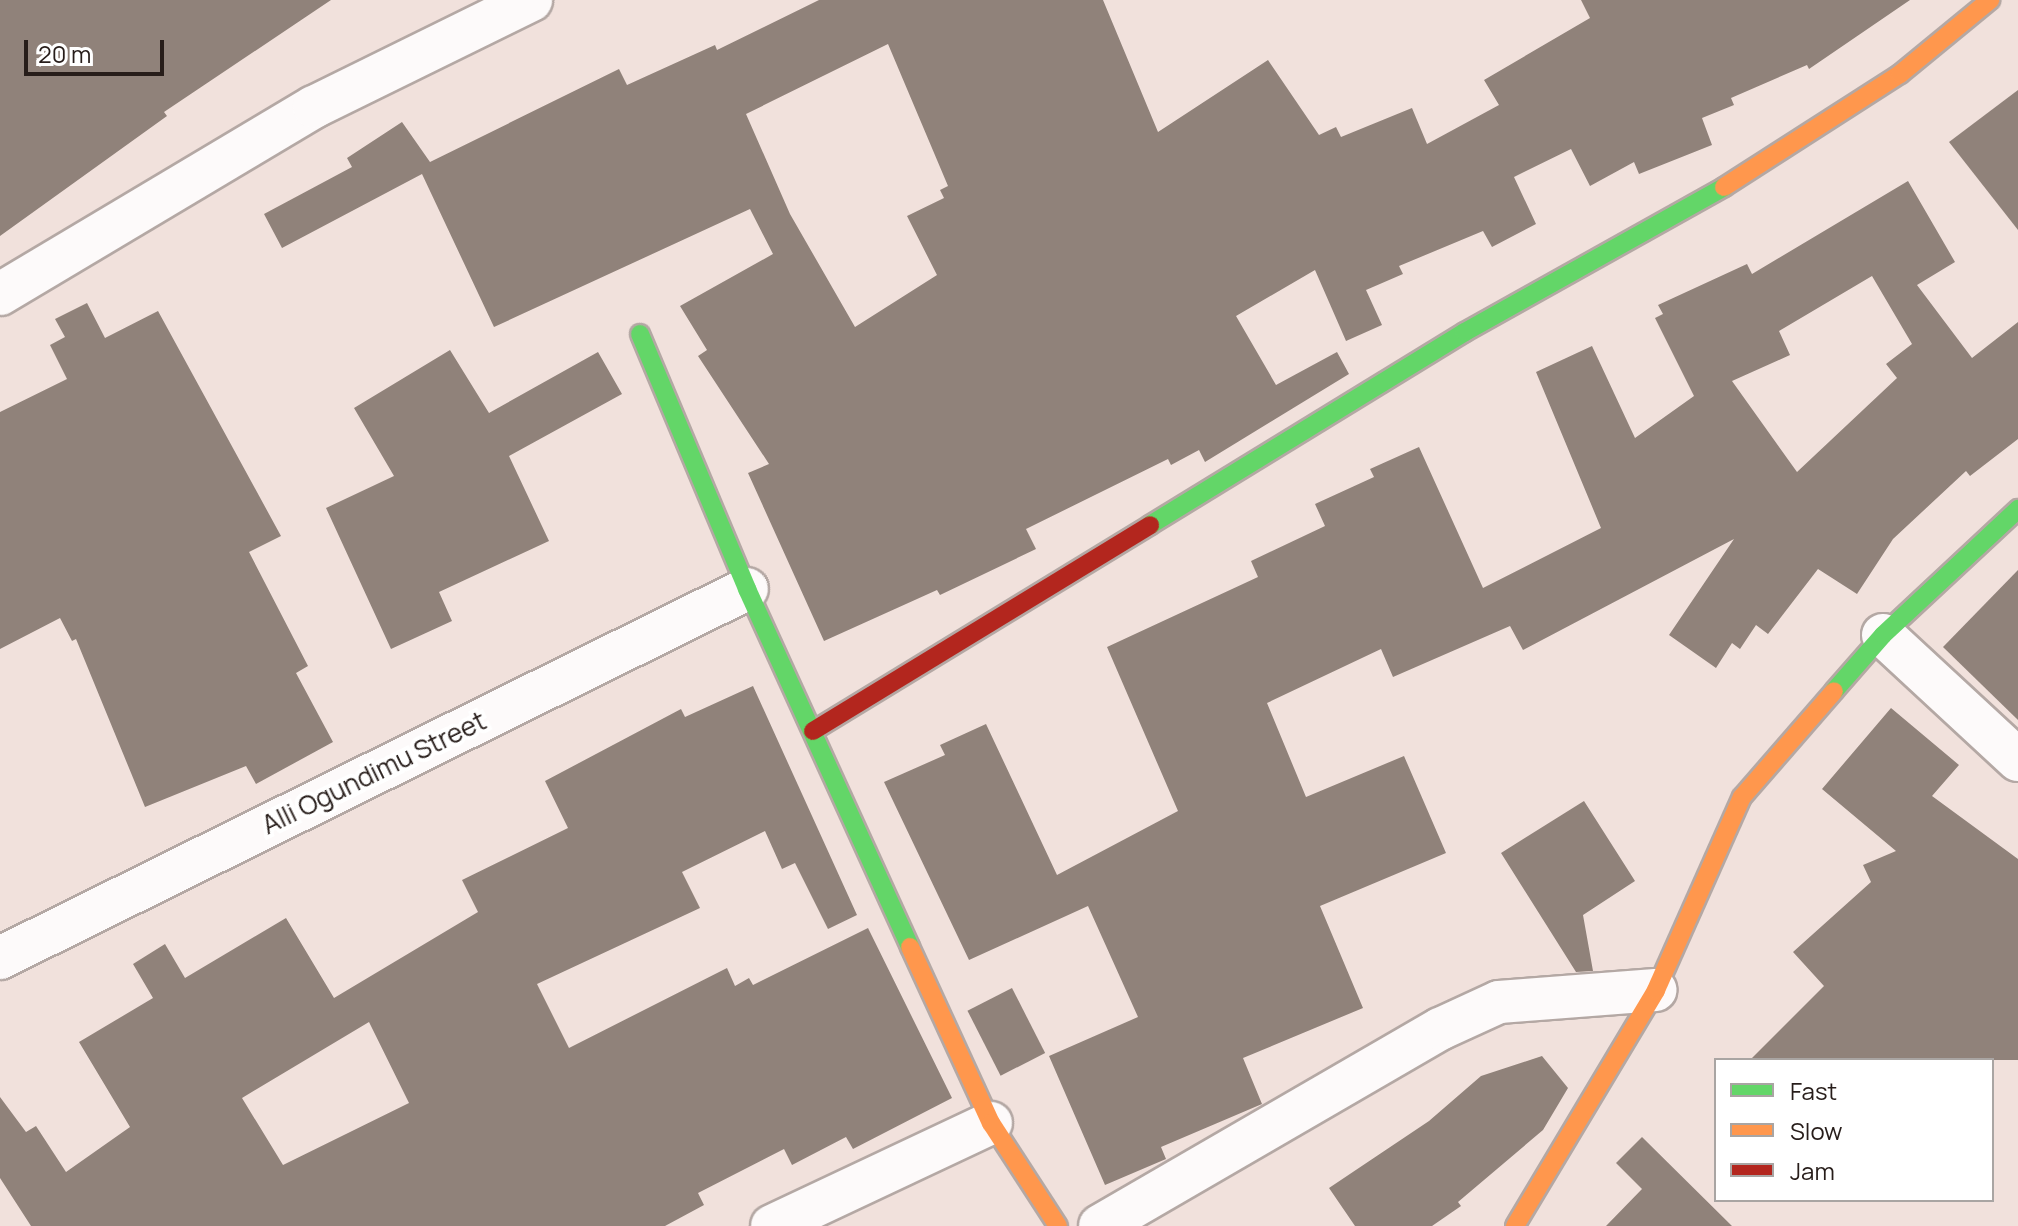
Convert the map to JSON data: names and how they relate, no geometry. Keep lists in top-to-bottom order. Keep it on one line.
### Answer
{"streets":{"street":["Alli Ogundimu Street"]},"legend":["Fast","Slow","Jam"],"scale_bar":"20 m"}
